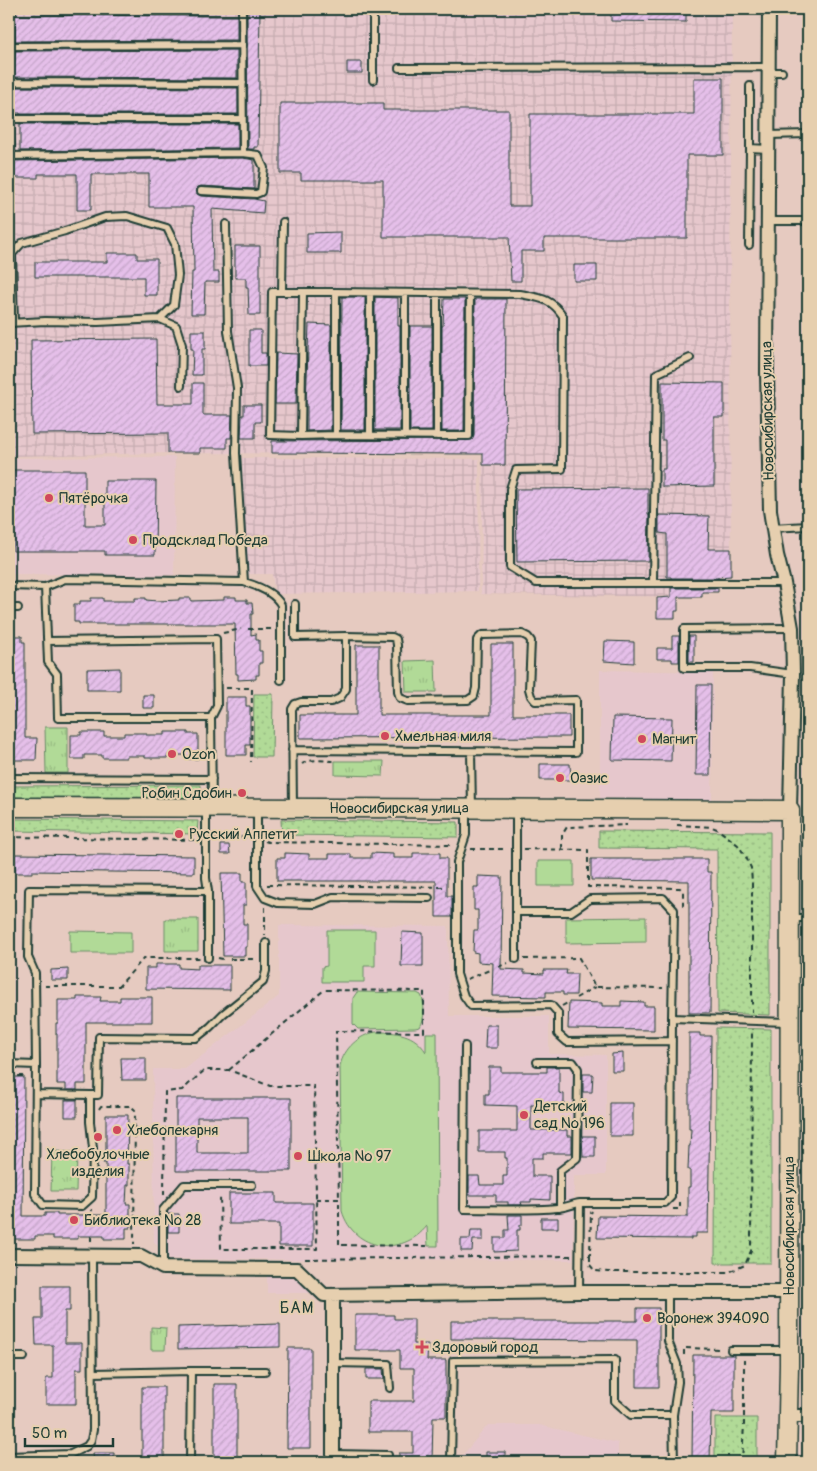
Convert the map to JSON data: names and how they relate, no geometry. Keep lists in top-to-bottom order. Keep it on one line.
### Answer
{"streets":{"street":["Новосибирская улица"]},"districts":["БАМ"],"places":{"other":["Пятёрочка","Продсклад Победа","Хмельная миля","Магнит","Ozon","Оазис","Робин Сдобин","Русский Аппетит","Детский сад № 196","Хлебопекарня","Хлебобулочные изделия","Школа № 97","Библиотека № 28","Воронеж 394090"],"health":["Здоровый город"]},"scale_bar":"50 m"}
